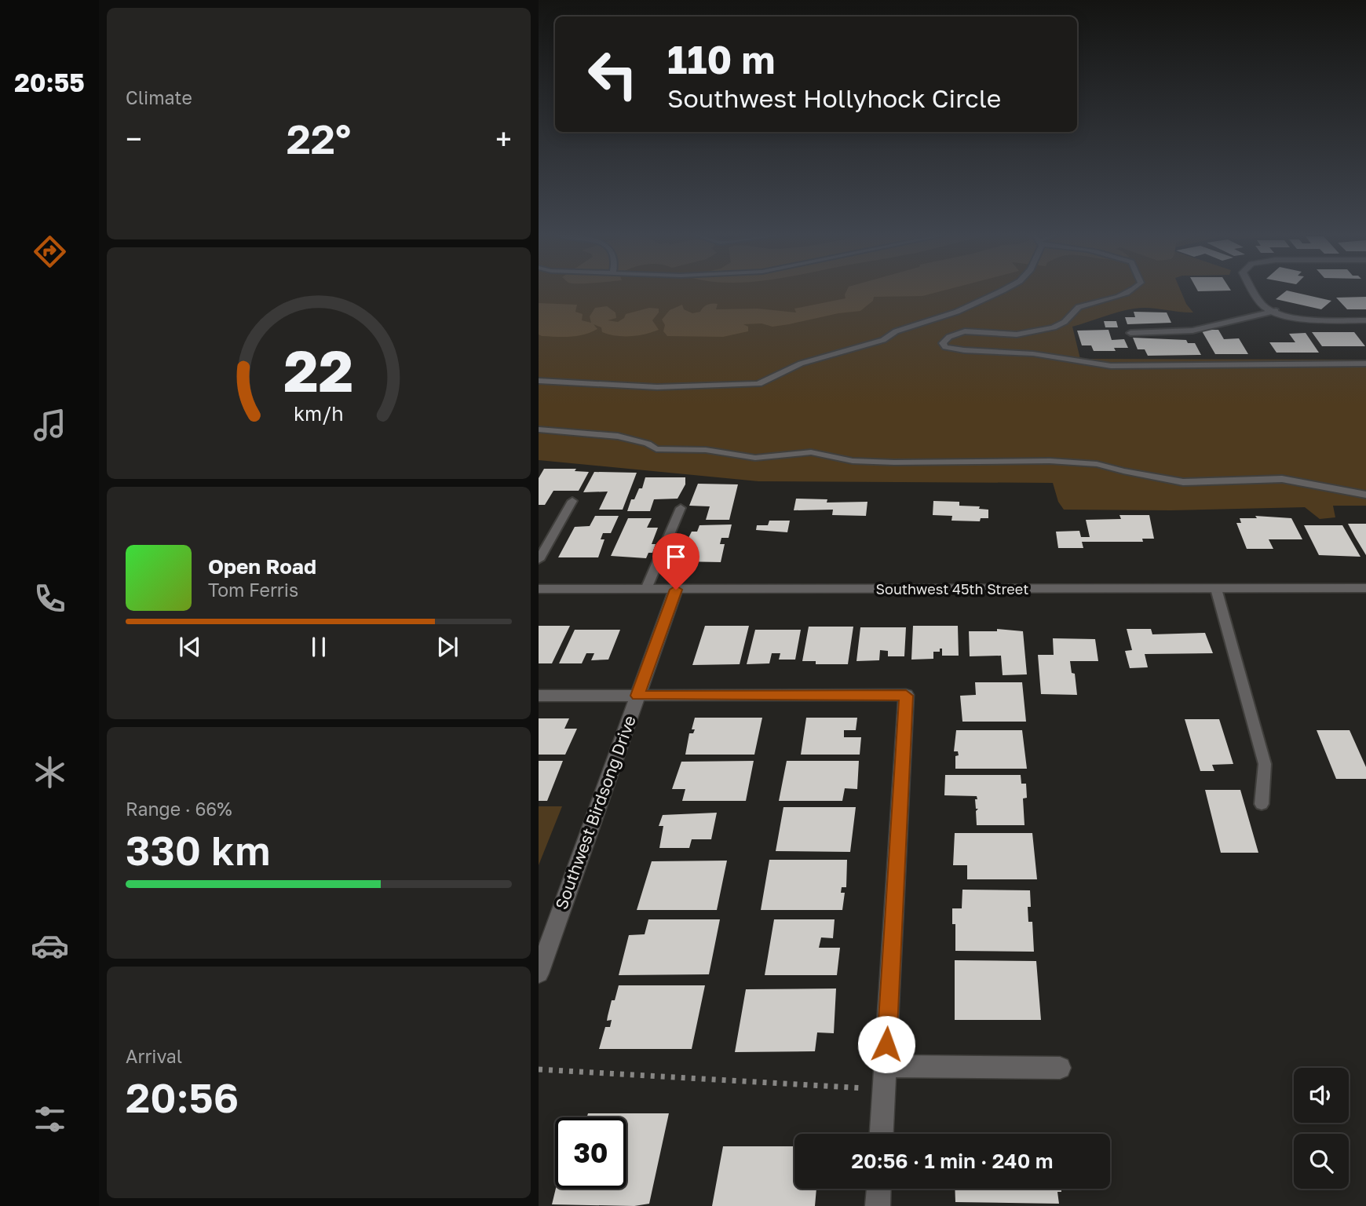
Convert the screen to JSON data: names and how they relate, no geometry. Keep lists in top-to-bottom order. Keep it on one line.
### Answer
{"streets":{"street":["Southwest 45th Street","Southwest Birdsong Drive"]},"crossings":[["Southwest 45th Street","Southwest Birdsong Drive"]],"page":{"tabs":"20:55","tile":["Climate",["Range · 66%","330 km"],["Arrival","20:56"]],"turn":["110 m","Southwest Hollyhock Circle"],"heat":["−","22°","+"],"song":["Open Road","Tom Ferris"],"limit":"30","trip":"20:56 · 1 min · 240 m","gauge":["22","km/h"]}}
